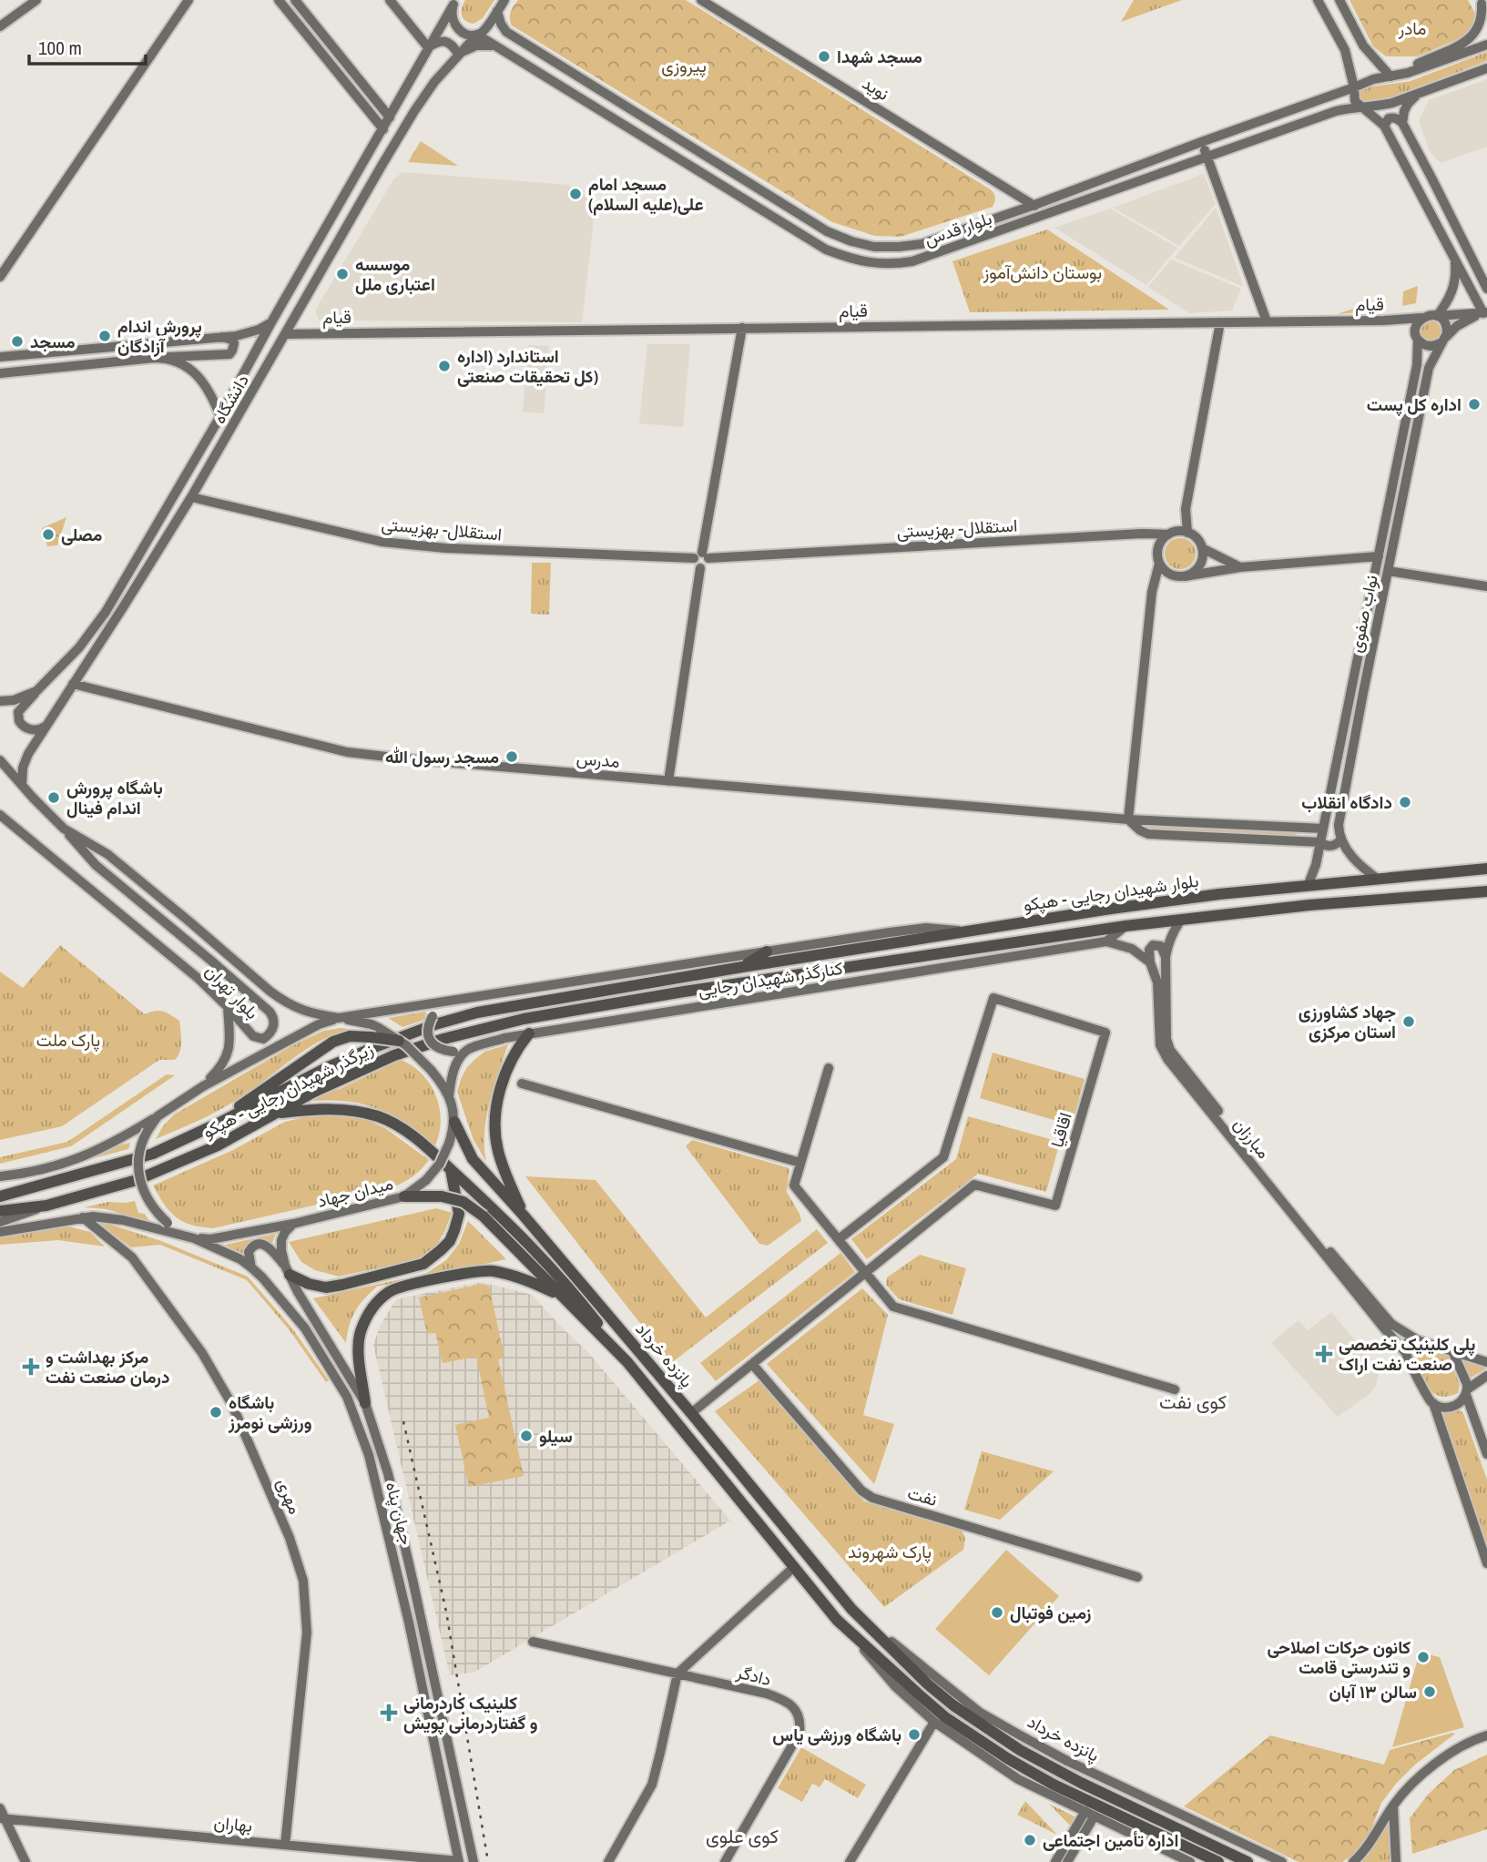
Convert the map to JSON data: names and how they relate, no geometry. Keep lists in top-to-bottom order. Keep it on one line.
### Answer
{"streets":{"main road":["بلوار شهیدان رجایی - هپکو","زیرگذر شهیدان رجایی - هپکو","پانزده خرداد"],"street":["نوید","بلوار قدس","قیام","دانشگاه","استقلال- بهزیستی","نواب صفوی","مدرس","کنارگذر شهیدان رجایی","بلوار تهران","اقاقیا","مبارزان","میدان جهاد","مهری","نفت","جهان پناه","دادگر","بهاران"]},"crossings":[["نوید","بلوار قدس"],["بلوار قدس","دانشگاه"],["قیام","دانشگاه"],["قیام","نواب صفوی"],["دانشگاه","استقلال- بهزیستی"],["دانشگاه","مدرس"],["دانشگاه","بلوار تهران"],["نواب صفوی","مدرس"],["نواب صفوی","بلوار شهیدان رجایی - هپکو"],["بلوار شهیدان رجایی - هپکو","کنارگذر شهیدان رجایی"],["بلوار شهیدان رجایی - هپکو","زیرگذر شهیدان رجایی - هپکو"],["بلوار شهیدان رجایی - هپکو","مبارزان"],["کنارگذر شهیدان رجایی","بلوار تهران"],["اقاقیا","پانزده خرداد"],["اقاقیا","نفت"],["میدان جهاد","پانزده خرداد"],["میدان جهاد","جهان پناه"],["مهری","بهاران"],["جهان پناه","بهاران"]],"districts":["کوی نفت","کوی علوی"],"parks":["مادر","پیروزی","بوستان دانش‌آموز","پارک ملت","پارک شهروند"],"places":{"other":["مسجد شهدا","مسجد امام علی(علیه السلام)","موسسه اعتباری ملل","پرورش اندام آزادگان","مسجد","استاندارد (اداره کل تحقیقات صنعتی)","اداره کل پست","مصلی","مسجد رسول الله","باشگاه پرورش اندام فینال","دادگاه انقلاب","جهاد کشاورزی استان مرکزی","باشگاه ورزشی نومرز","سیلو","زمین فوتبال","کانون حرکات اصلاحی و تندرستی قامت","سالن ۱۳ آبان","باشگاه ورزشی یاس","اداره تأمین اجتماعی"],"health":["پلی کلینیک تخصصی صنعت نفت اراک","مرکز بهداشت و درمان صنعت نفت","کلینیک کاردرمانی و گفتاردرمانی پویش"]},"scale_bar":"100 m"}
